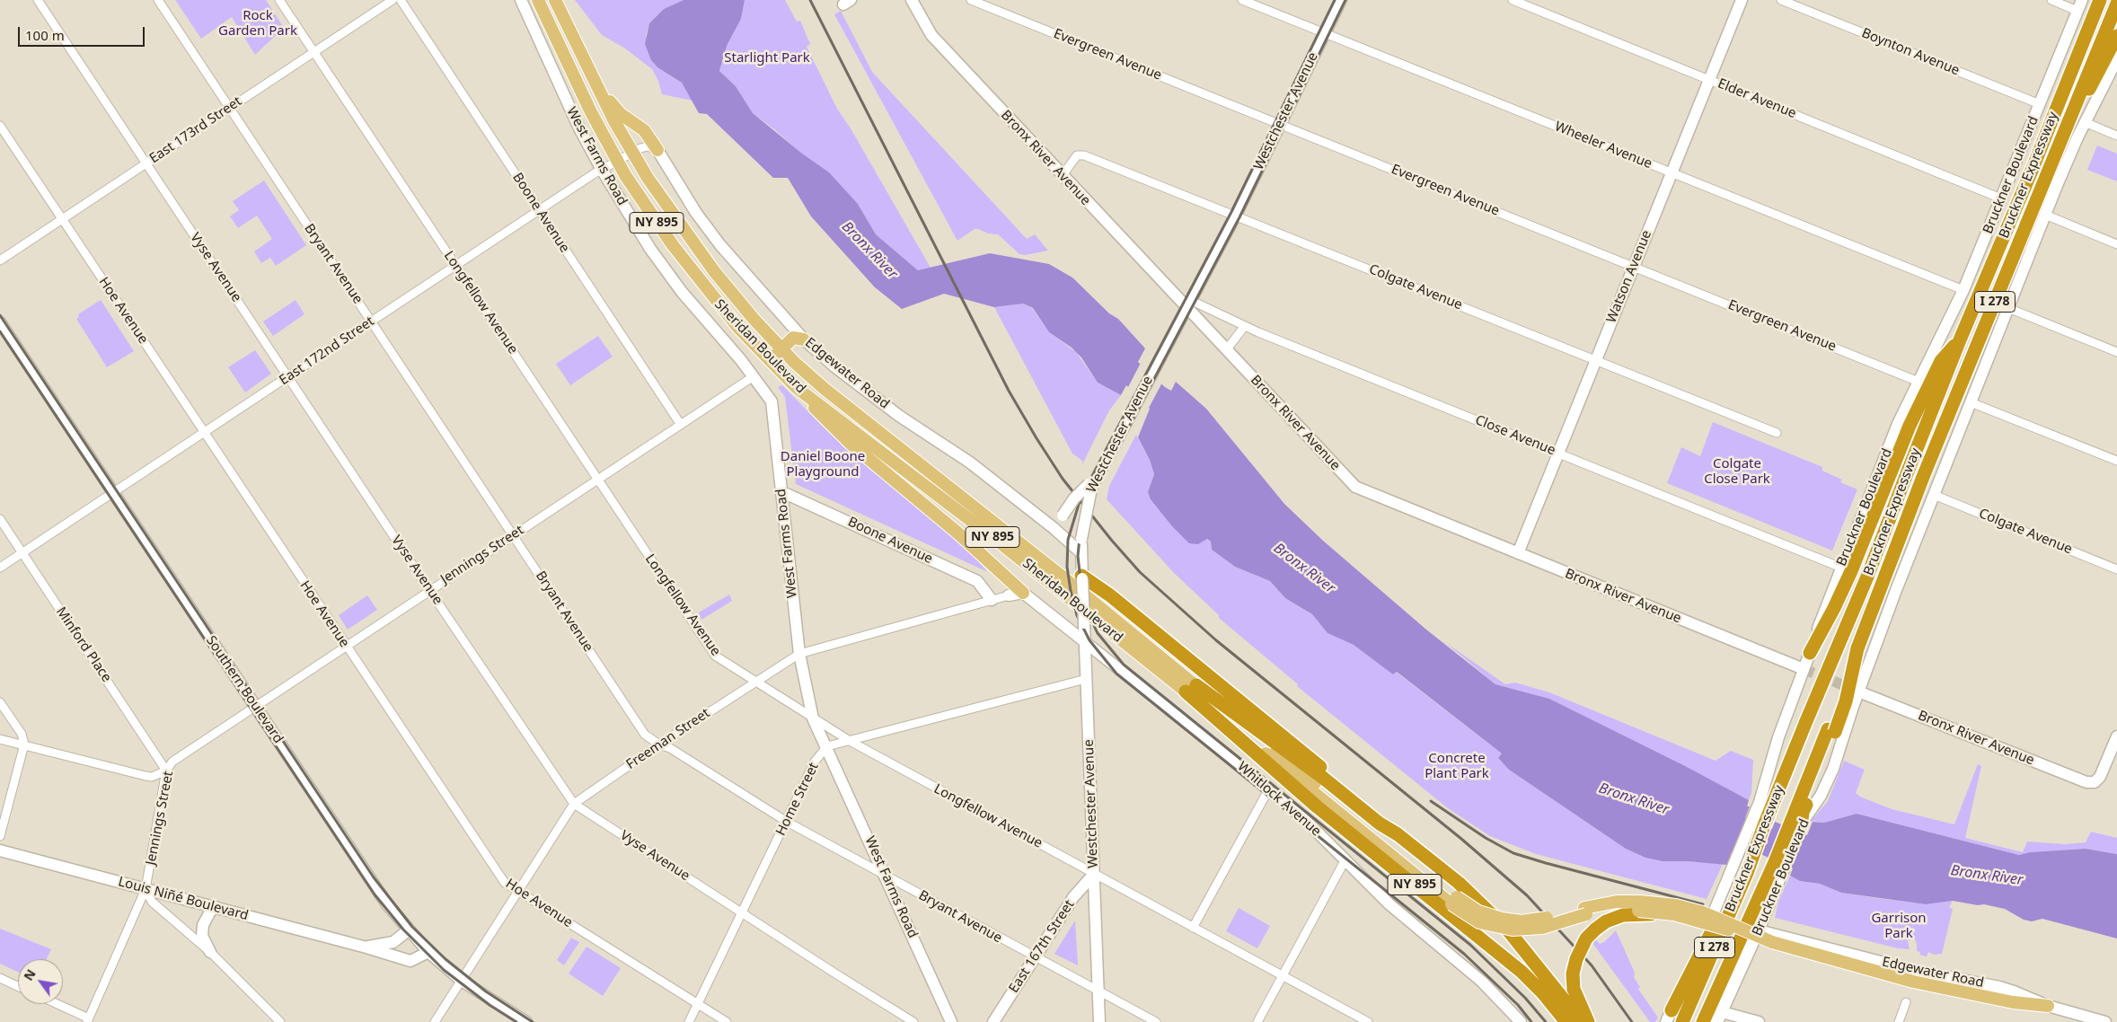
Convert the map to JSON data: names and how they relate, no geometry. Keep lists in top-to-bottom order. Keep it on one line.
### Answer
{"streets":{"highway":["Bruckner Expressway","NY 895","I 278"],"main road":["Westchester Avenue","West Farms Road","Bronx River Avenue","Bruckner Boulevard","Boone Avenue","Watson Avenue","Sheridan Boulevard","Edgewater Road","Southern Boulevard","Whitlock Avenue","Louis Niñé Boulevard","East 167th Street"],"street":["Boynton Avenue","Evergreen Avenue","Elder Avenue","East 173rd Street","Wheeler Avenue","Bryant Avenue","Vyse Avenue","Colgate Avenue","Longfellow Avenue","Hoe Avenue","East 172nd Street","Close Avenue","Jennings Street","Minford Place","Freeman Street","Home Street"]},"crossings":[["Boynton Avenue","Bruckner Boulevard"],["Evergreen Avenue","Westchester Avenue"],["Evergreen Avenue","Bruckner Boulevard"],["Evergreen Avenue","Watson Avenue"],["Elder Avenue","Bruckner Boulevard"],["Elder Avenue","Watson Avenue"],["Westchester Avenue","Wheeler Avenue"],["Westchester Avenue","Bronx River Avenue"],["Westchester Avenue","Bryant Avenue"],["Westchester Avenue","Colgate Avenue"],["Westchester Avenue","Longfellow Avenue"],["Westchester Avenue","Edgewater Road"],["Westchester Avenue","Close Avenue"],["Westchester Avenue","Whitlock Avenue"],["Westchester Avenue","East 167th Street"],["East 173rd Street","Bryant Avenue"],["East 173rd Street","Vyse Avenue"],["East 173rd Street","Longfellow Avenue"],["East 173rd Street","Hoe Avenue"],["Wheeler Avenue","Bruckner Boulevard"],["Wheeler Avenue","Watson Avenue"],["West Farms Road","Boone Avenue"],["West Farms Road","Bryant Avenue"],["West Farms Road","Longfellow Avenue"],["West Farms Road","East 172nd Street"],["West Farms Road","Jennings Street"],["West Farms Road","Freeman Street"],["West Farms Road","Home Street"],["Bronx River Avenue","Bruckner Boulevard"],["Bronx River Avenue","Watson Avenue"],["Bronx River Avenue","Colgate Avenue"],["Bronx River Avenue","Close Avenue"],["Bruckner Boulevard","Bruckner Expressway"],["Bruckner Boulevard","Colgate Avenue"],["Bruckner Boulevard","Edgewater Road"],["Bruckner Boulevard","Close Avenue"],["Boone Avenue","East 172nd Street"],["Boone Avenue","Jennings Street"],["Boone Avenue","Freeman Street"],["NY 895","Sheridan Boulevard"],["Bryant Avenue","East 172nd Street"],["Bryant Avenue","Jennings Street"],["Bryant Avenue","Freeman Street"],["Bryant Avenue","Home Street"],["Bryant Avenue","East 167th Street"],["Vyse Avenue","East 172nd Street"],["Vyse Avenue","Jennings Street"],["Vyse Avenue","Freeman Street"],["Vyse Avenue","Home Street"],["Watson Avenue","Colgate Avenue"],["Watson Avenue","Close Avenue"],["Longfellow Avenue","East 172nd Street"],["Longfellow Avenue","Jennings Street"],["Longfellow Avenue","Freeman Street"],["Longfellow Avenue","East 167th Street"],["Hoe Avenue","East 172nd Street"],["Hoe Avenue","Jennings Street"],["Hoe Avenue","Freeman Street"],["Hoe Avenue","Home Street"],["Sheridan Boulevard","East 172nd Street"],["East 172nd Street","Edgewater Road"],["East 172nd Street","Minford Place"],["East 172nd Street","Southern Boulevard"],["Jennings Street","Minford Place"],["Jennings Street","Southern Boulevard"],["Jennings Street","Louis Niñé Boulevard"],["Southern Boulevard","Freeman Street"],["Southern Boulevard","Louis Niñé Boulevard"]],"water":["Bronx River"],"parks":["Rock Garden Park","Starlight Park","Daniel Boone Playground","Colgate Close Park","Concrete Plant Park","Garrison Park"],"scale_bar":"100 m","north":"top left"}
